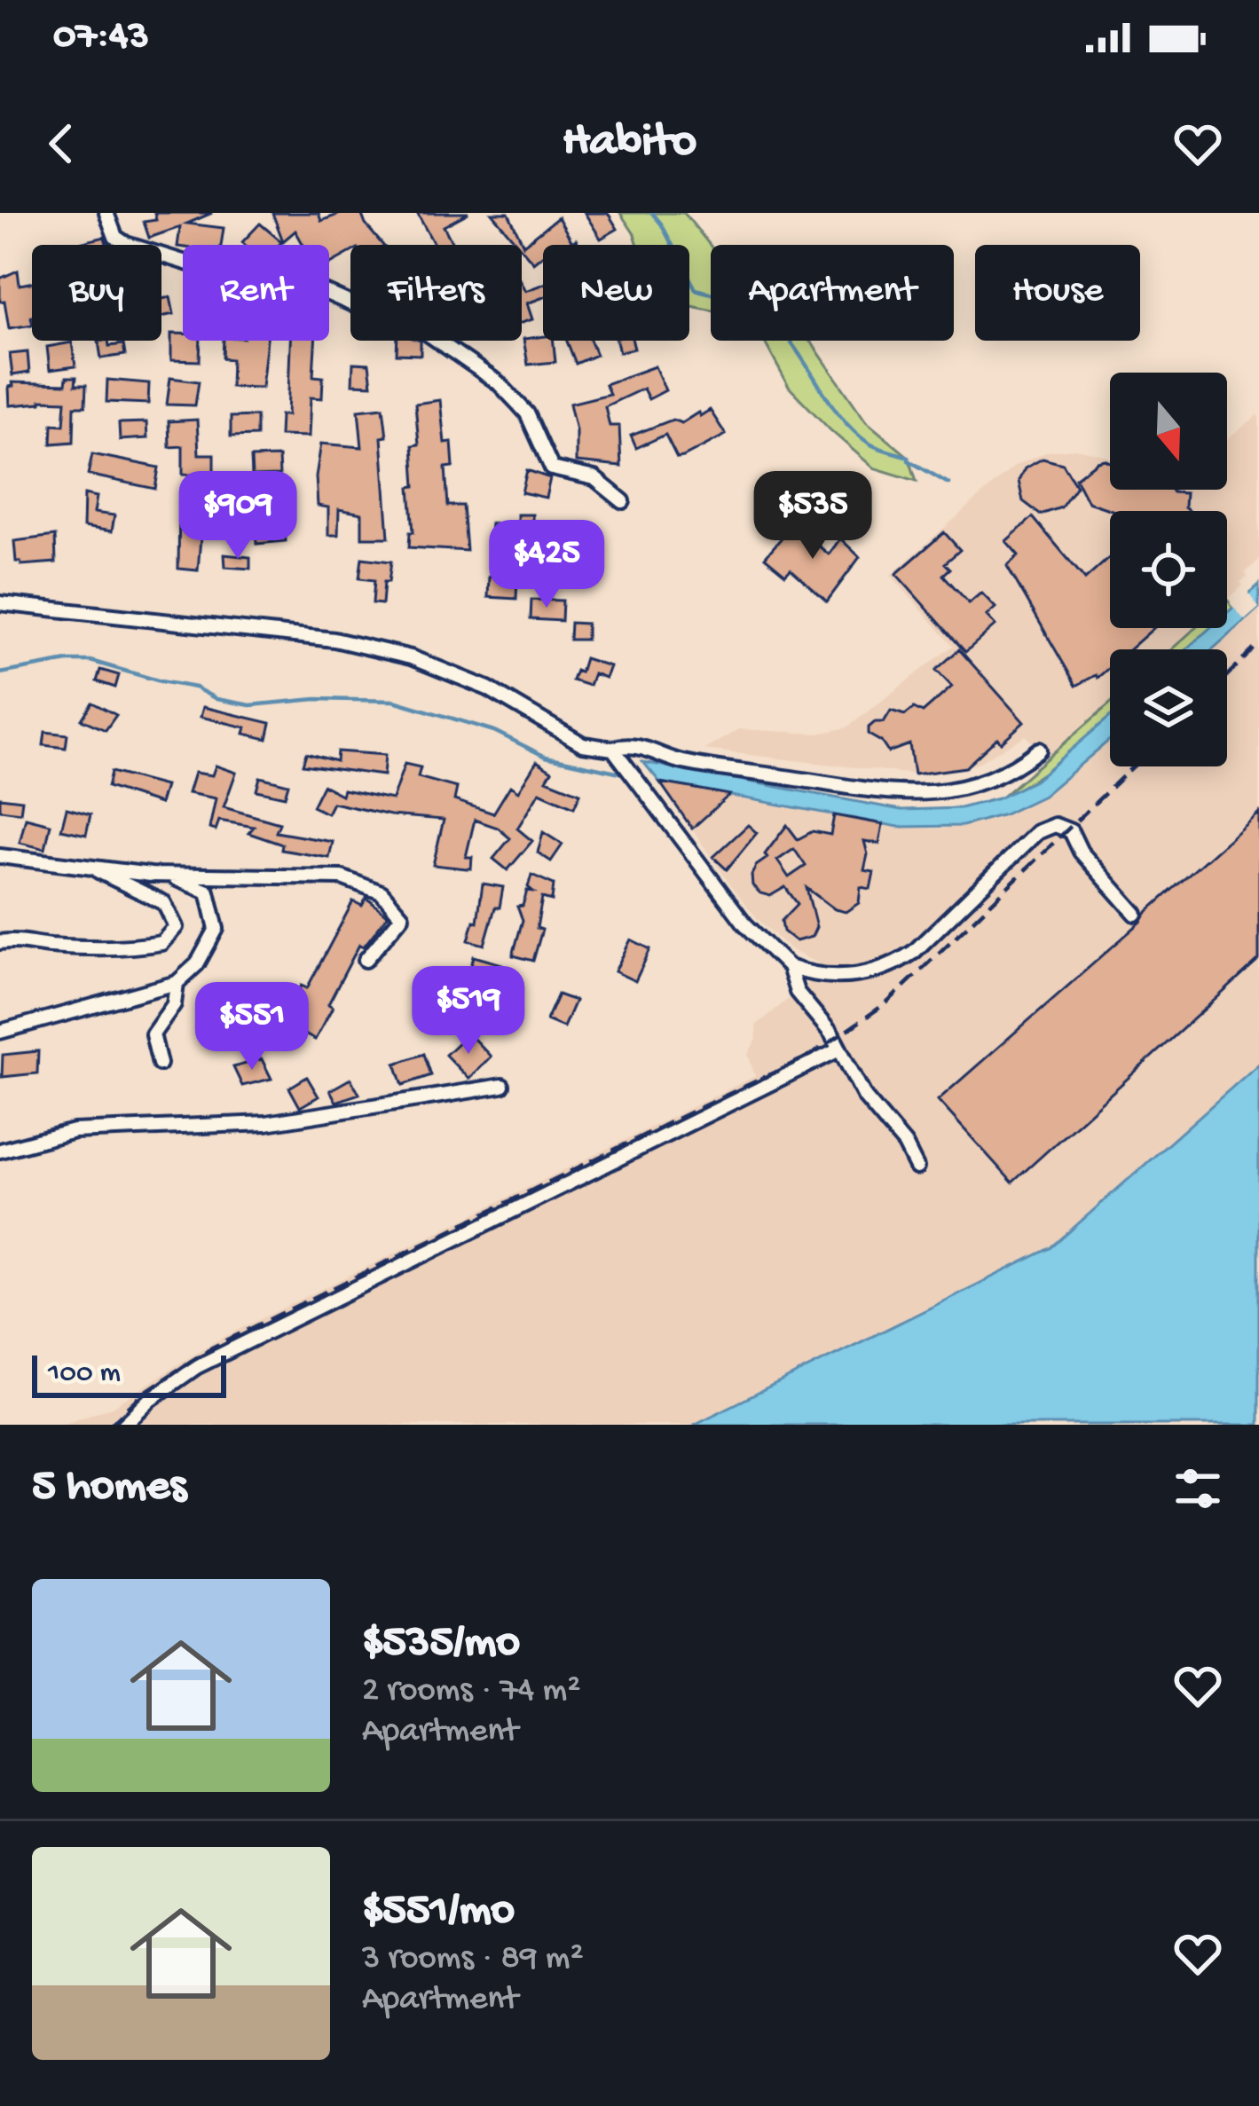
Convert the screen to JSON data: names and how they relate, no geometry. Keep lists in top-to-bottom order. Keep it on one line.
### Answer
{"scale_bar":"100 m","north":"bottom","page":{"status":"07:43","header":"Habito","chip":["Buy","Rent","Filters","New","Apartment","House"],"price":["$909","$535","$425","$519","$551"],"scale":"100 m","heading":"5 homes","list":[{"name":"$535/mo","note":"2 rooms · 74 m² · Apartment"},{"name":"$551/mo","note":"3 rooms · 89 m² · Apartment"}]}}
